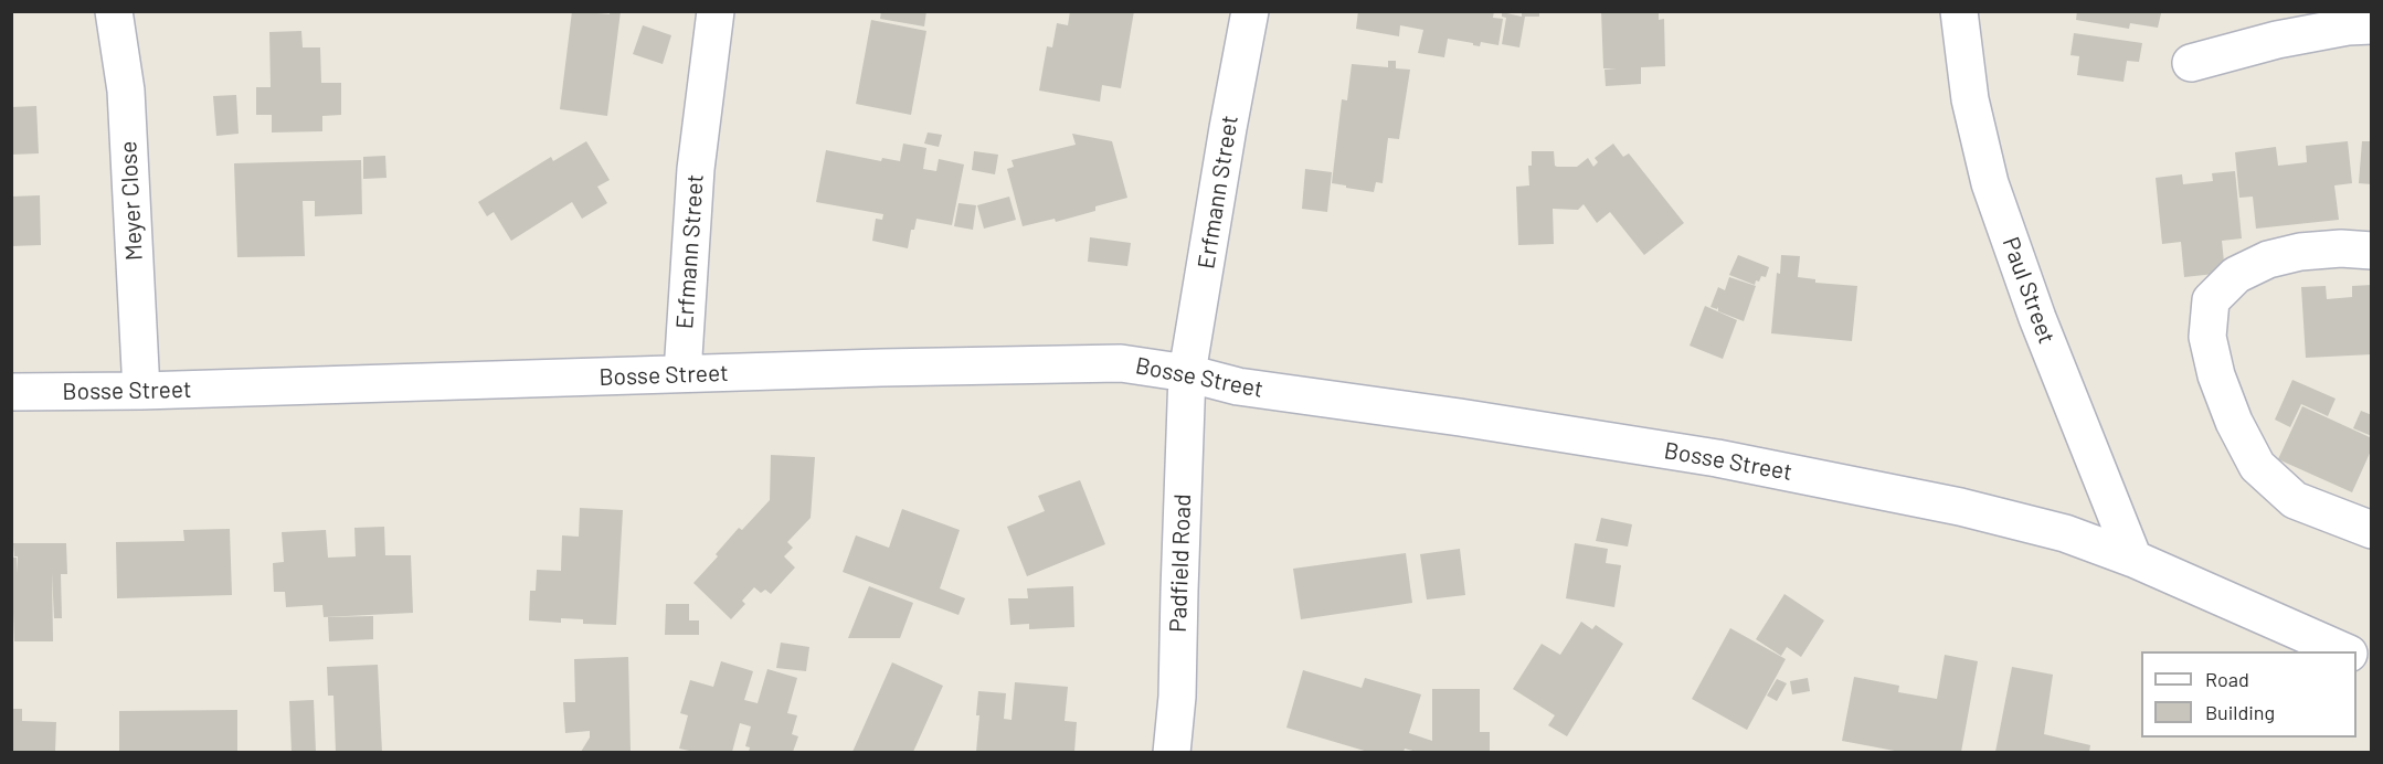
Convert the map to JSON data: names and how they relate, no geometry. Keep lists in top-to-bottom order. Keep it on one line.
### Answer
{"streets":{"street":["Erfmann Street","Meyer Close","Paul Street","Bosse Street","Padfield Road"]},"crossings":[["Erfmann Street","Bosse Street"],["Erfmann Street","Padfield Road"],["Meyer Close","Bosse Street"],["Paul Street","Bosse Street"],["Bosse Street","Padfield Road"]],"legend":["Road","Building"]}
